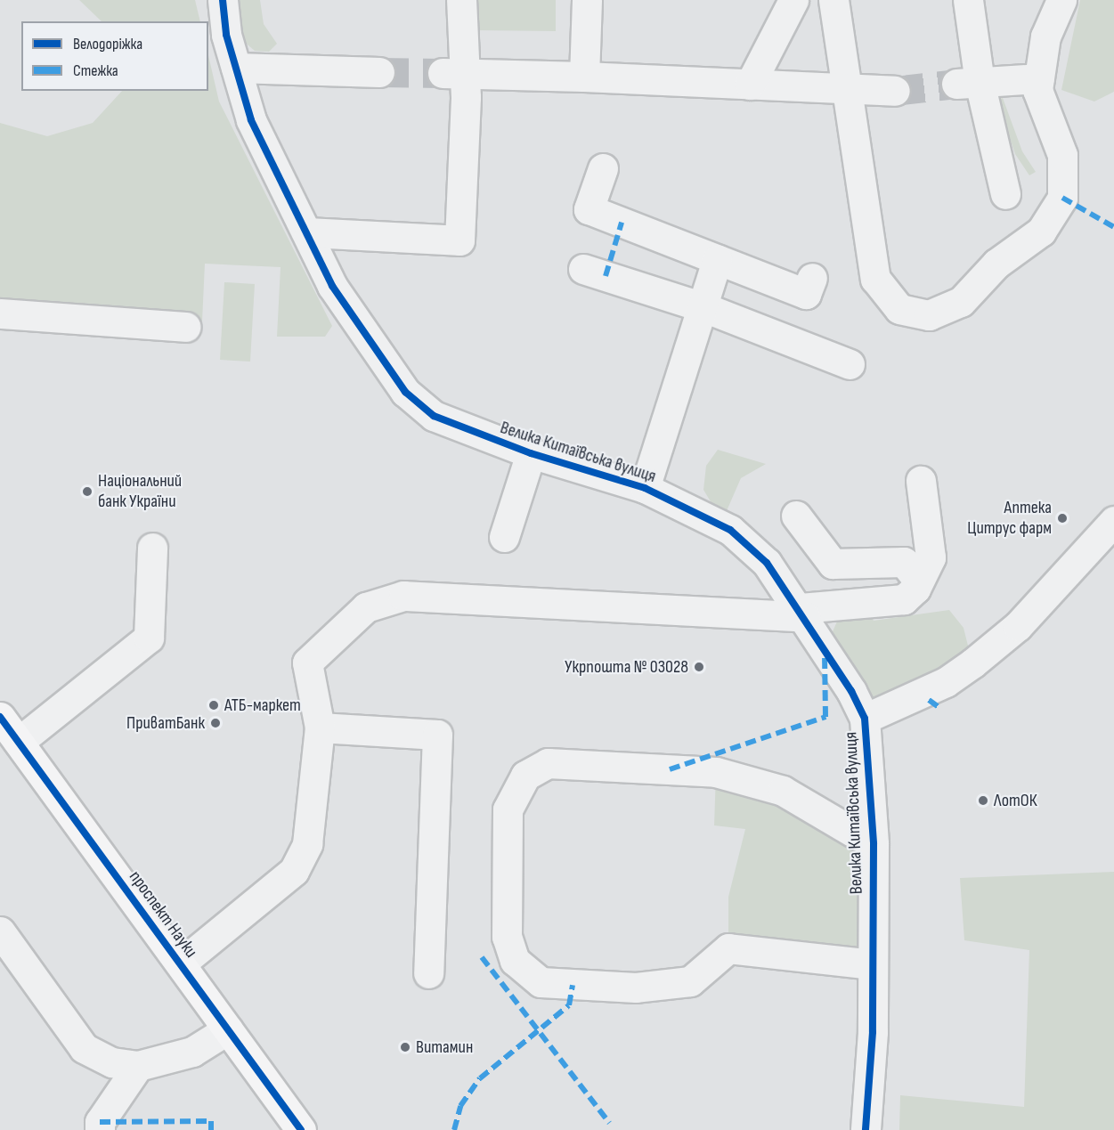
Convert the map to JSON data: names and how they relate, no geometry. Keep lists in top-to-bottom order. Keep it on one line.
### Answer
{"streets":{"main road":["проспект Науки"],"street":["Велика Китаївська вулиця"]},"places":["Національний банк України","Аптека Цитрус фарм","Укрпошта № 03028","АТБ-маркет","ПриватБанк","ЛотОК","Витамин"],"legend":["Велодоріжка","Стежка"]}
